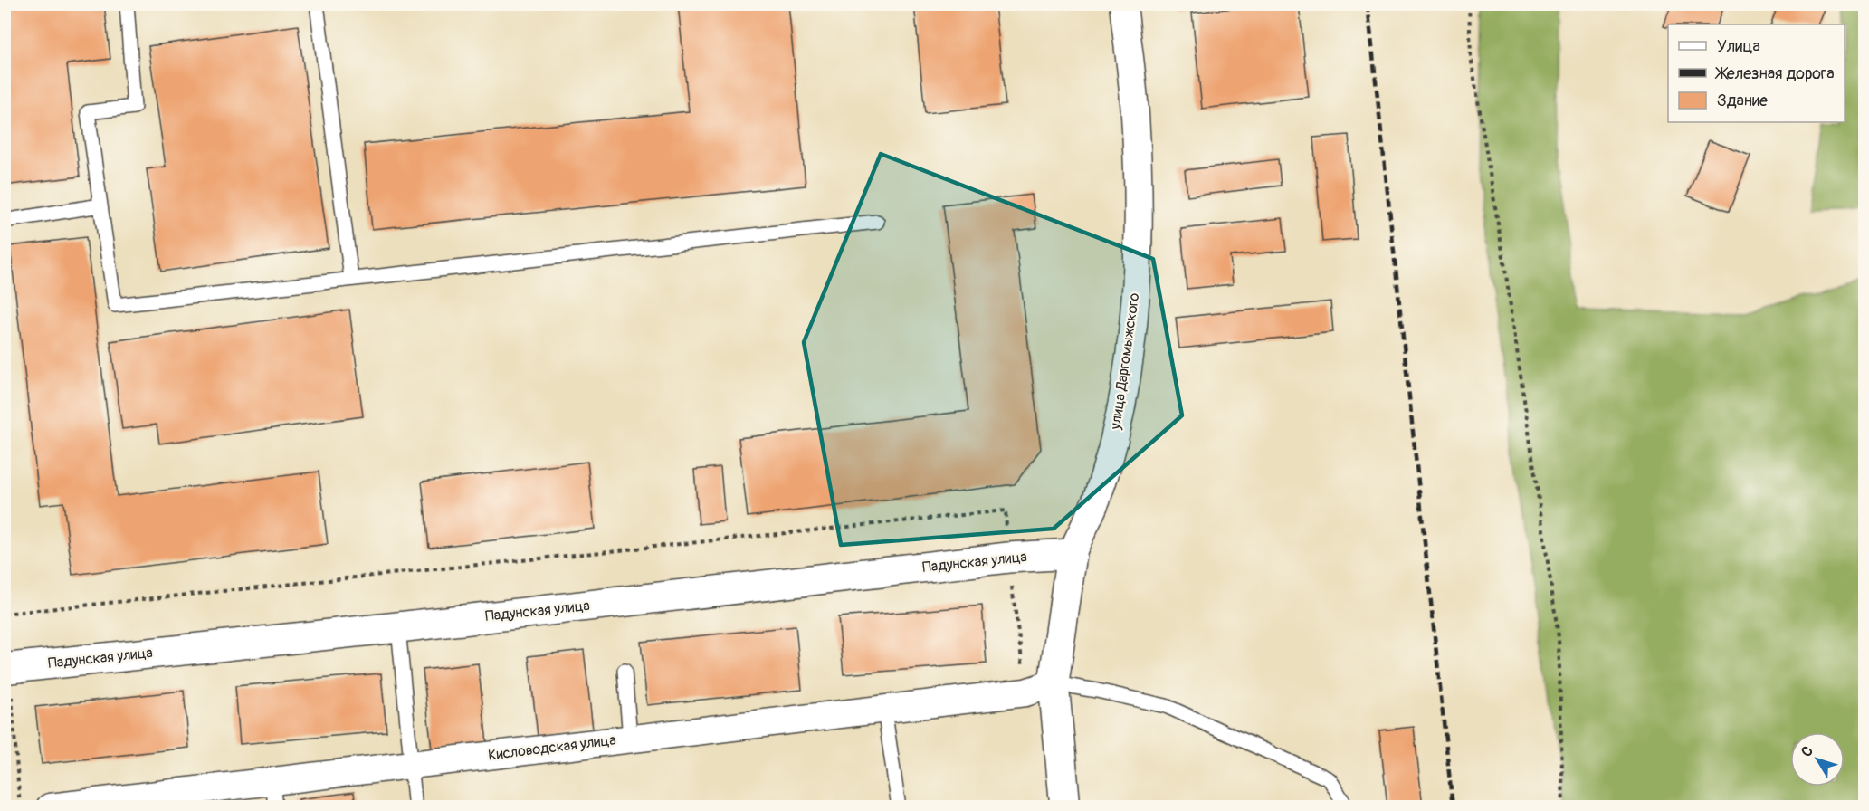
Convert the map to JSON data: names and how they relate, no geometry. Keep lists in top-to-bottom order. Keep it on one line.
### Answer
{"streets":{"street":["улица Даргомыжского","Падунская улица","Кисловодская улица"]},"crossings":[["улица Даргомыжского","Падунская улица"],["улица Даргомыжского","Кисловодская улица"]],"legend":["Улица","Железная дорога","Здание"],"north":"top left"}
